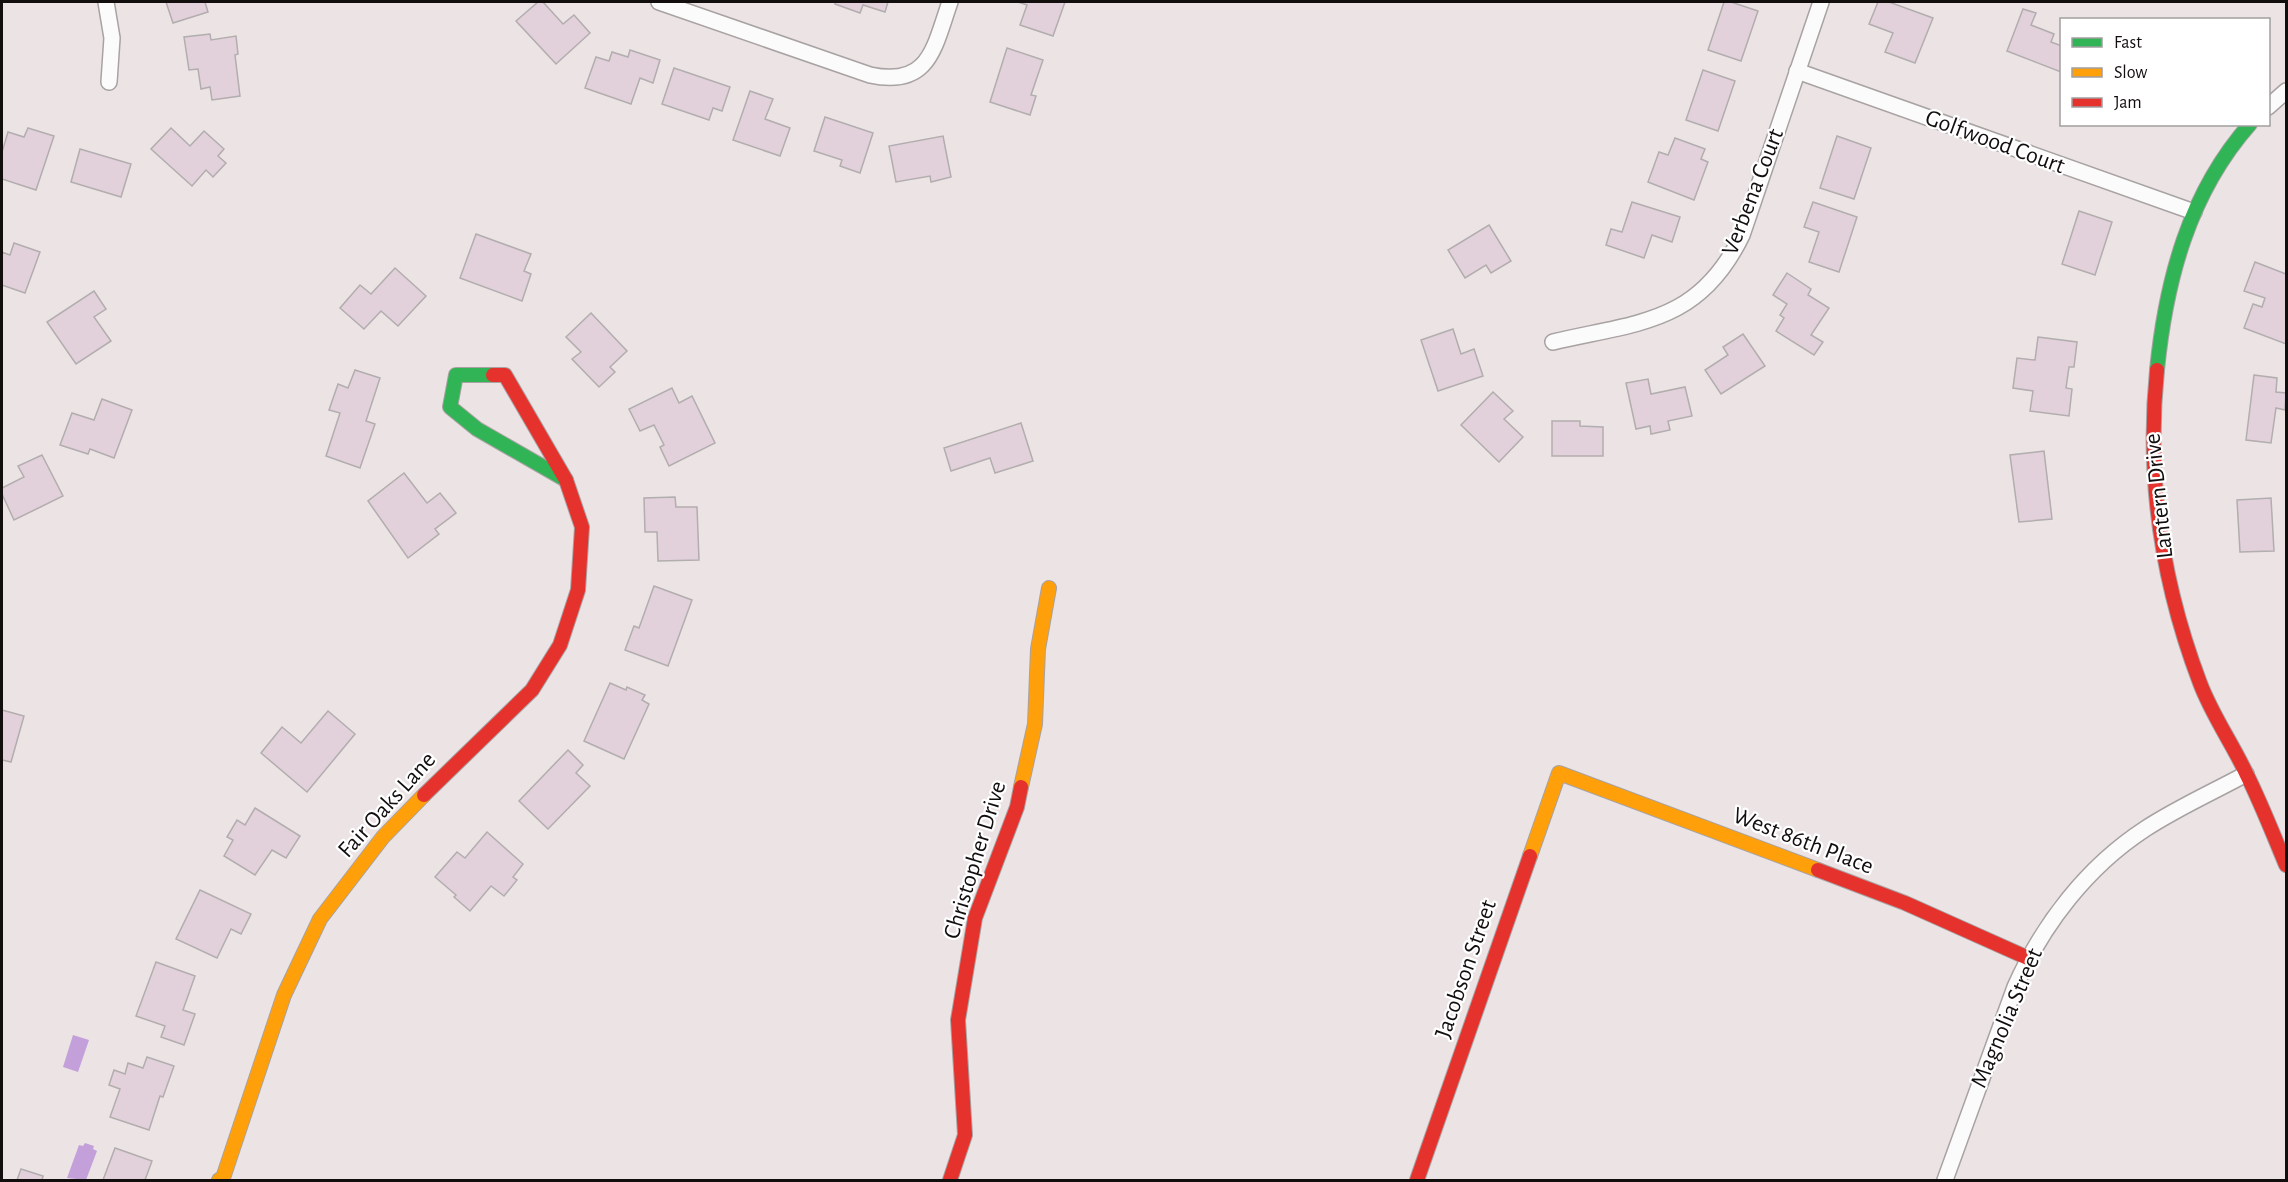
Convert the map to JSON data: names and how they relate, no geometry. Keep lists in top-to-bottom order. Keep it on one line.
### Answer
{"streets":{"street":["Golfwood Court","Verbena Court","Lantern Drive","Fair Oaks Lane","West 86th Place","Christopher Drive","Jacobson Street","Magnolia Street"]},"crossings":[["Golfwood Court","Verbena Court"],["Golfwood Court","Lantern Drive"],["Lantern Drive","Magnolia Street"],["West 86th Place","Jacobson Street"],["West 86th Place","Magnolia Street"]],"legend":["Fast","Slow","Jam"]}
